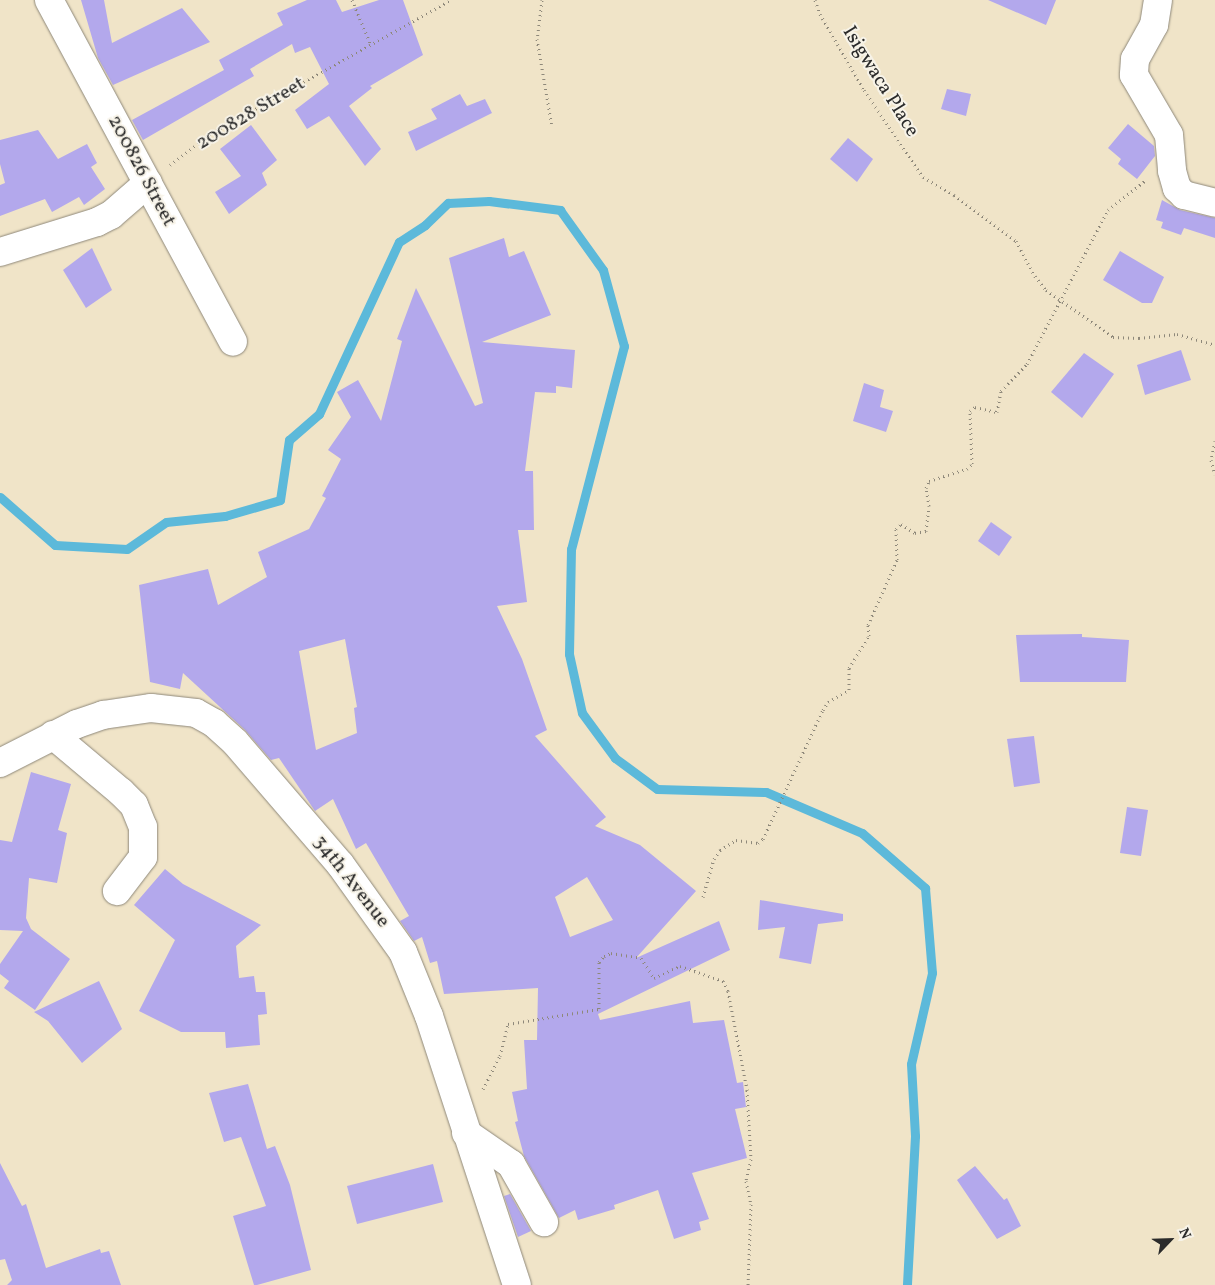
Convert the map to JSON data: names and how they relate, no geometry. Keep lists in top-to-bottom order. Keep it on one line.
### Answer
{"streets":{"street":["200826 Street","34th Avenue"],"path":["Isigwaca Place","200828 Street"]},"crossings":[["200828 Street","200826 Street"]],"north":"top right"}
